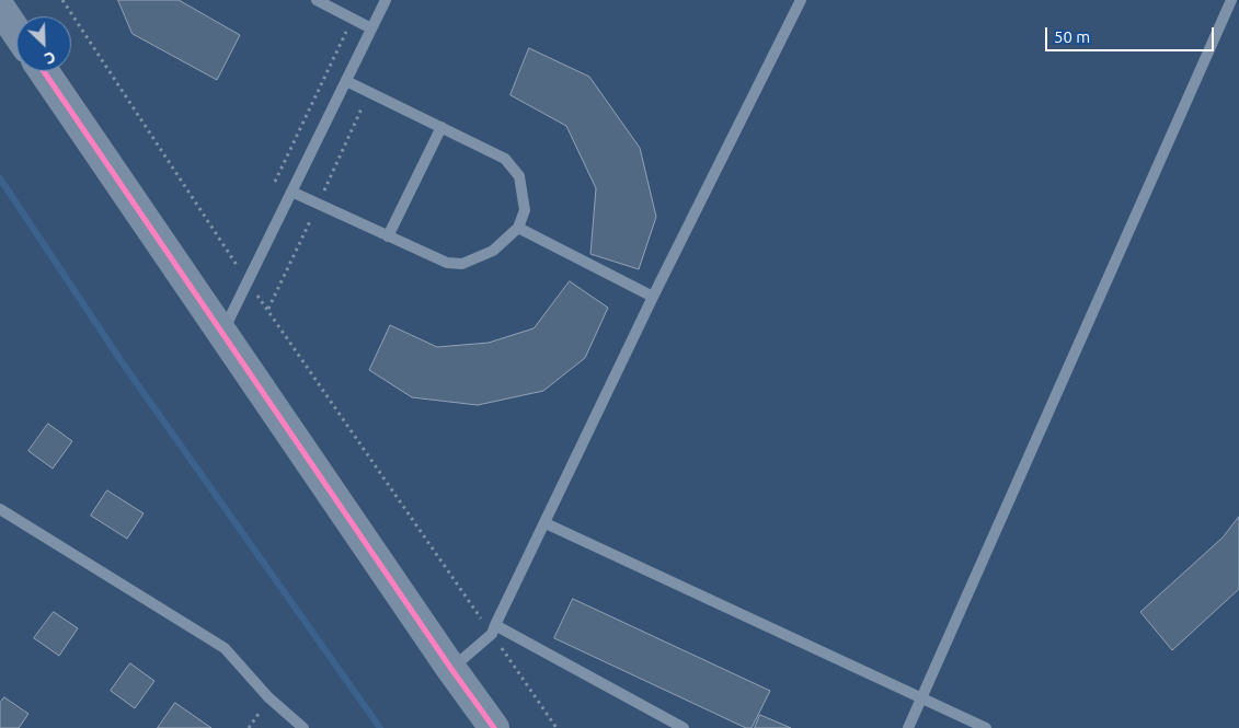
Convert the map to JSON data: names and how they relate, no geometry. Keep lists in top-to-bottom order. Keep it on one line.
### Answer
{"scale_bar":"50 m","north":"bottom right"}
